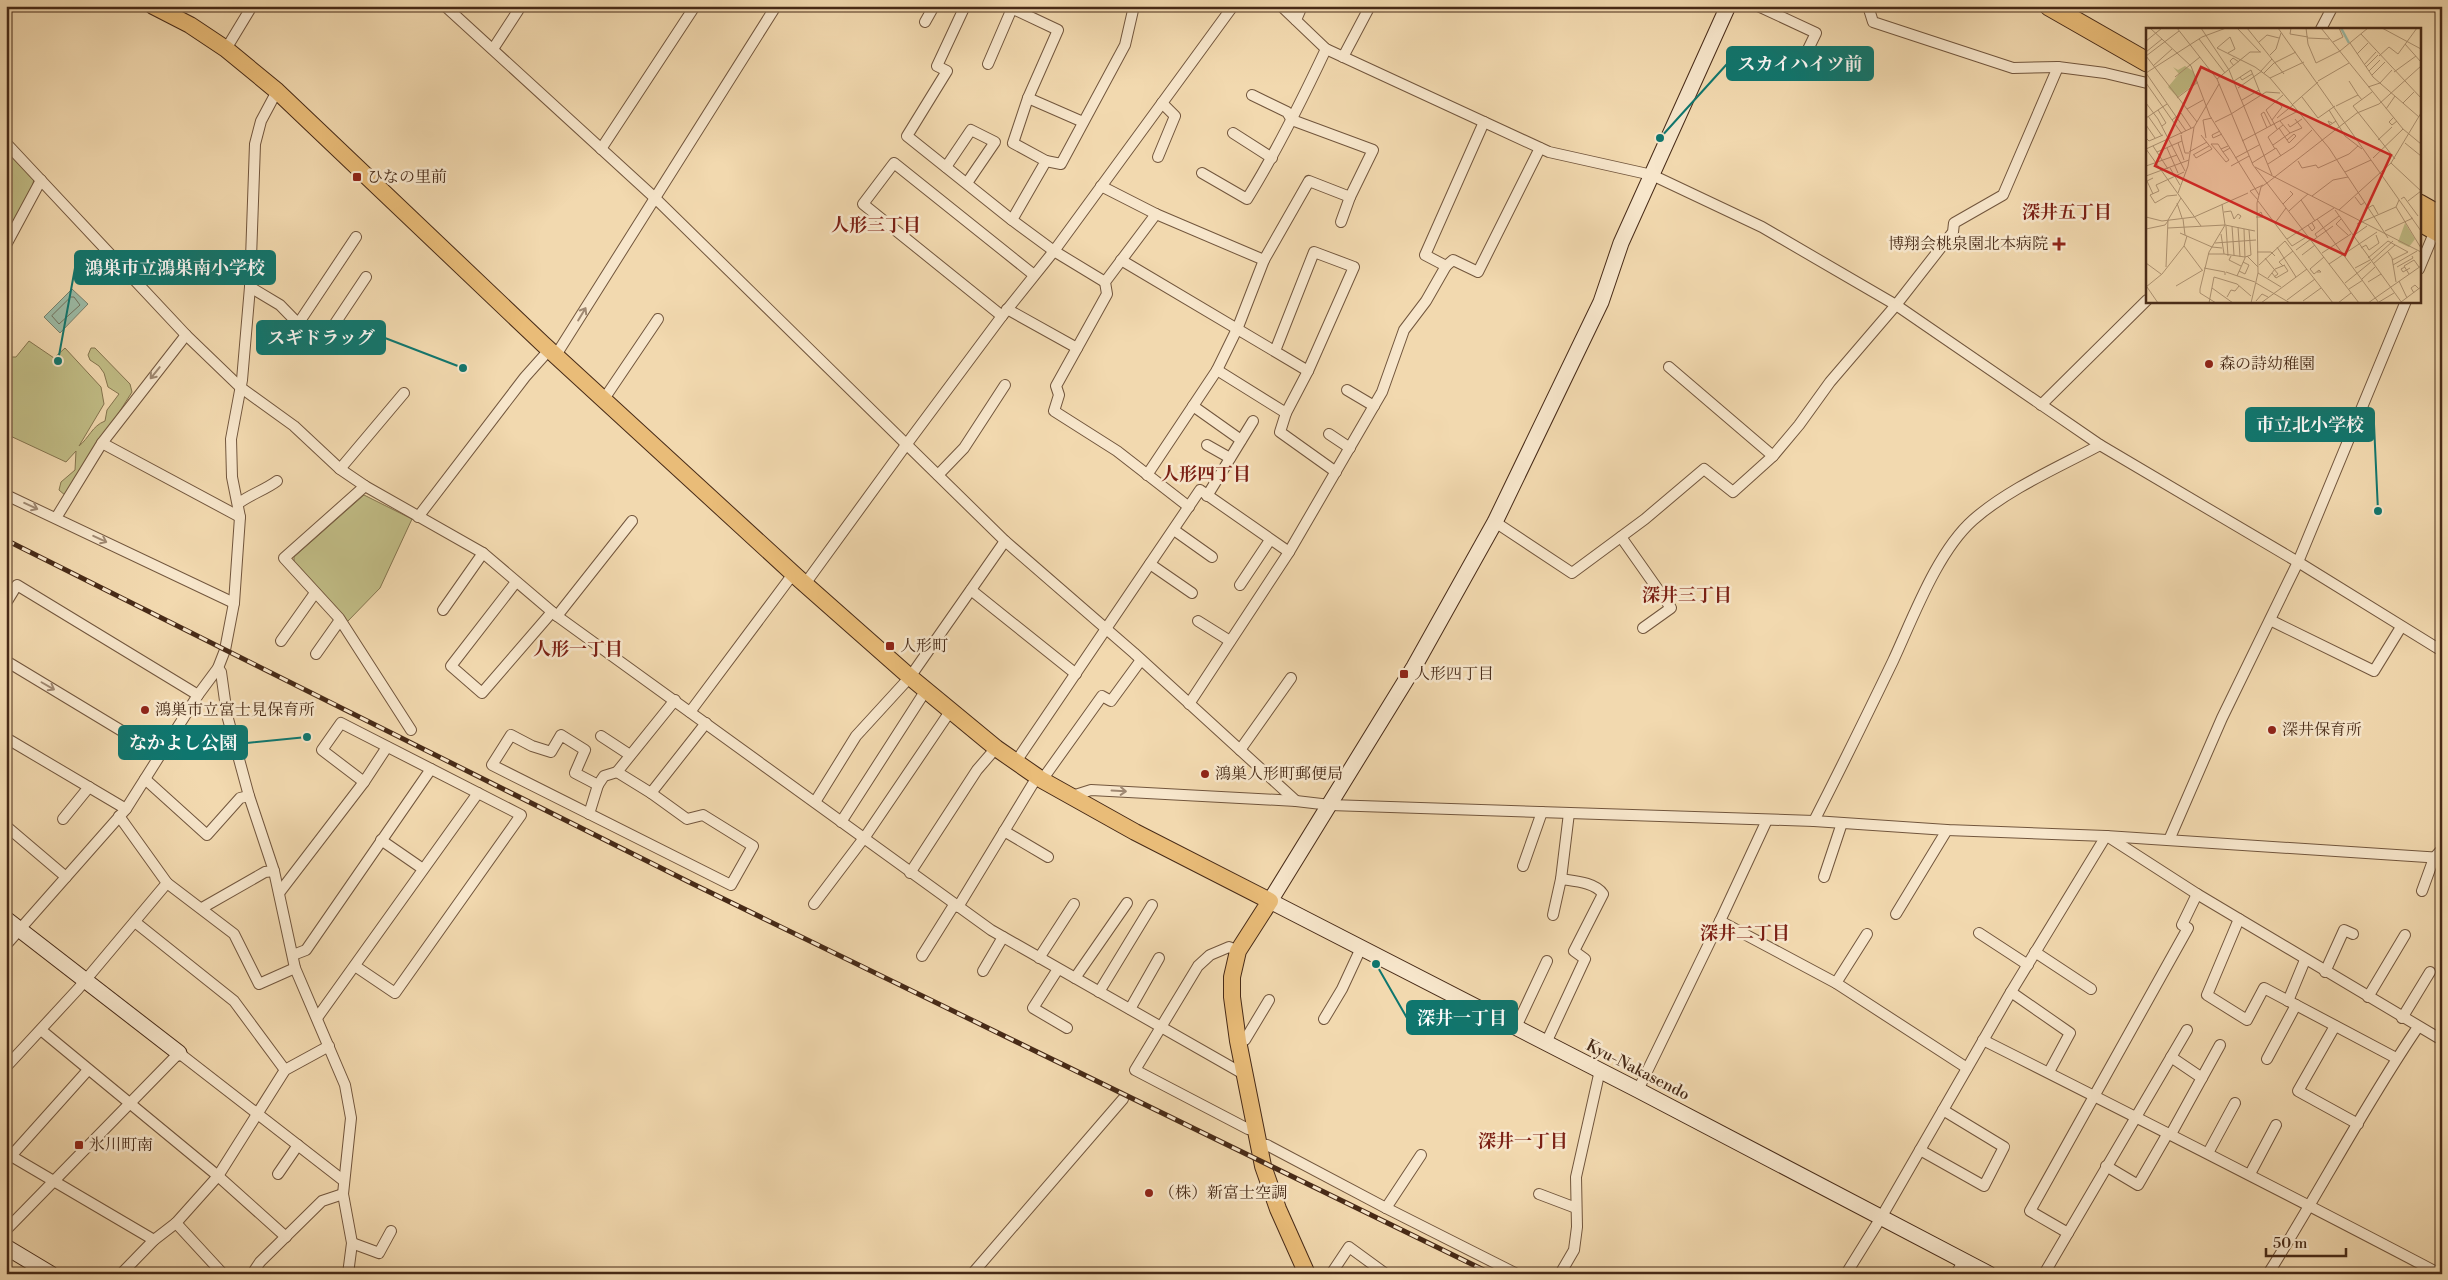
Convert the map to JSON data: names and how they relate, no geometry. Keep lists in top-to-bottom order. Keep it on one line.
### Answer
{"streets":{"street":["Kyu-Nakasendo"]},"districts":["深井五丁目","人形三丁目","人形四丁目","深井三丁目","人形一丁目","深井二丁目","深井一丁目"],"places":{"other":["スカイハイツ前","鴻巣市立鴻巣南小学校","森の詩幼稚園","スギドラッグ","市立北小学校","鴻巣市立富士見保育所","深井保育所","なかよし公園","鴻巣人形町郵便局","深井一丁目","（株）新富士空調"],"transit":["ひなの里前","人形町","人形四丁目","氷川町南"],"health":["博翔会桃泉園北本病院"]},"scale_bar":"50 m"}
